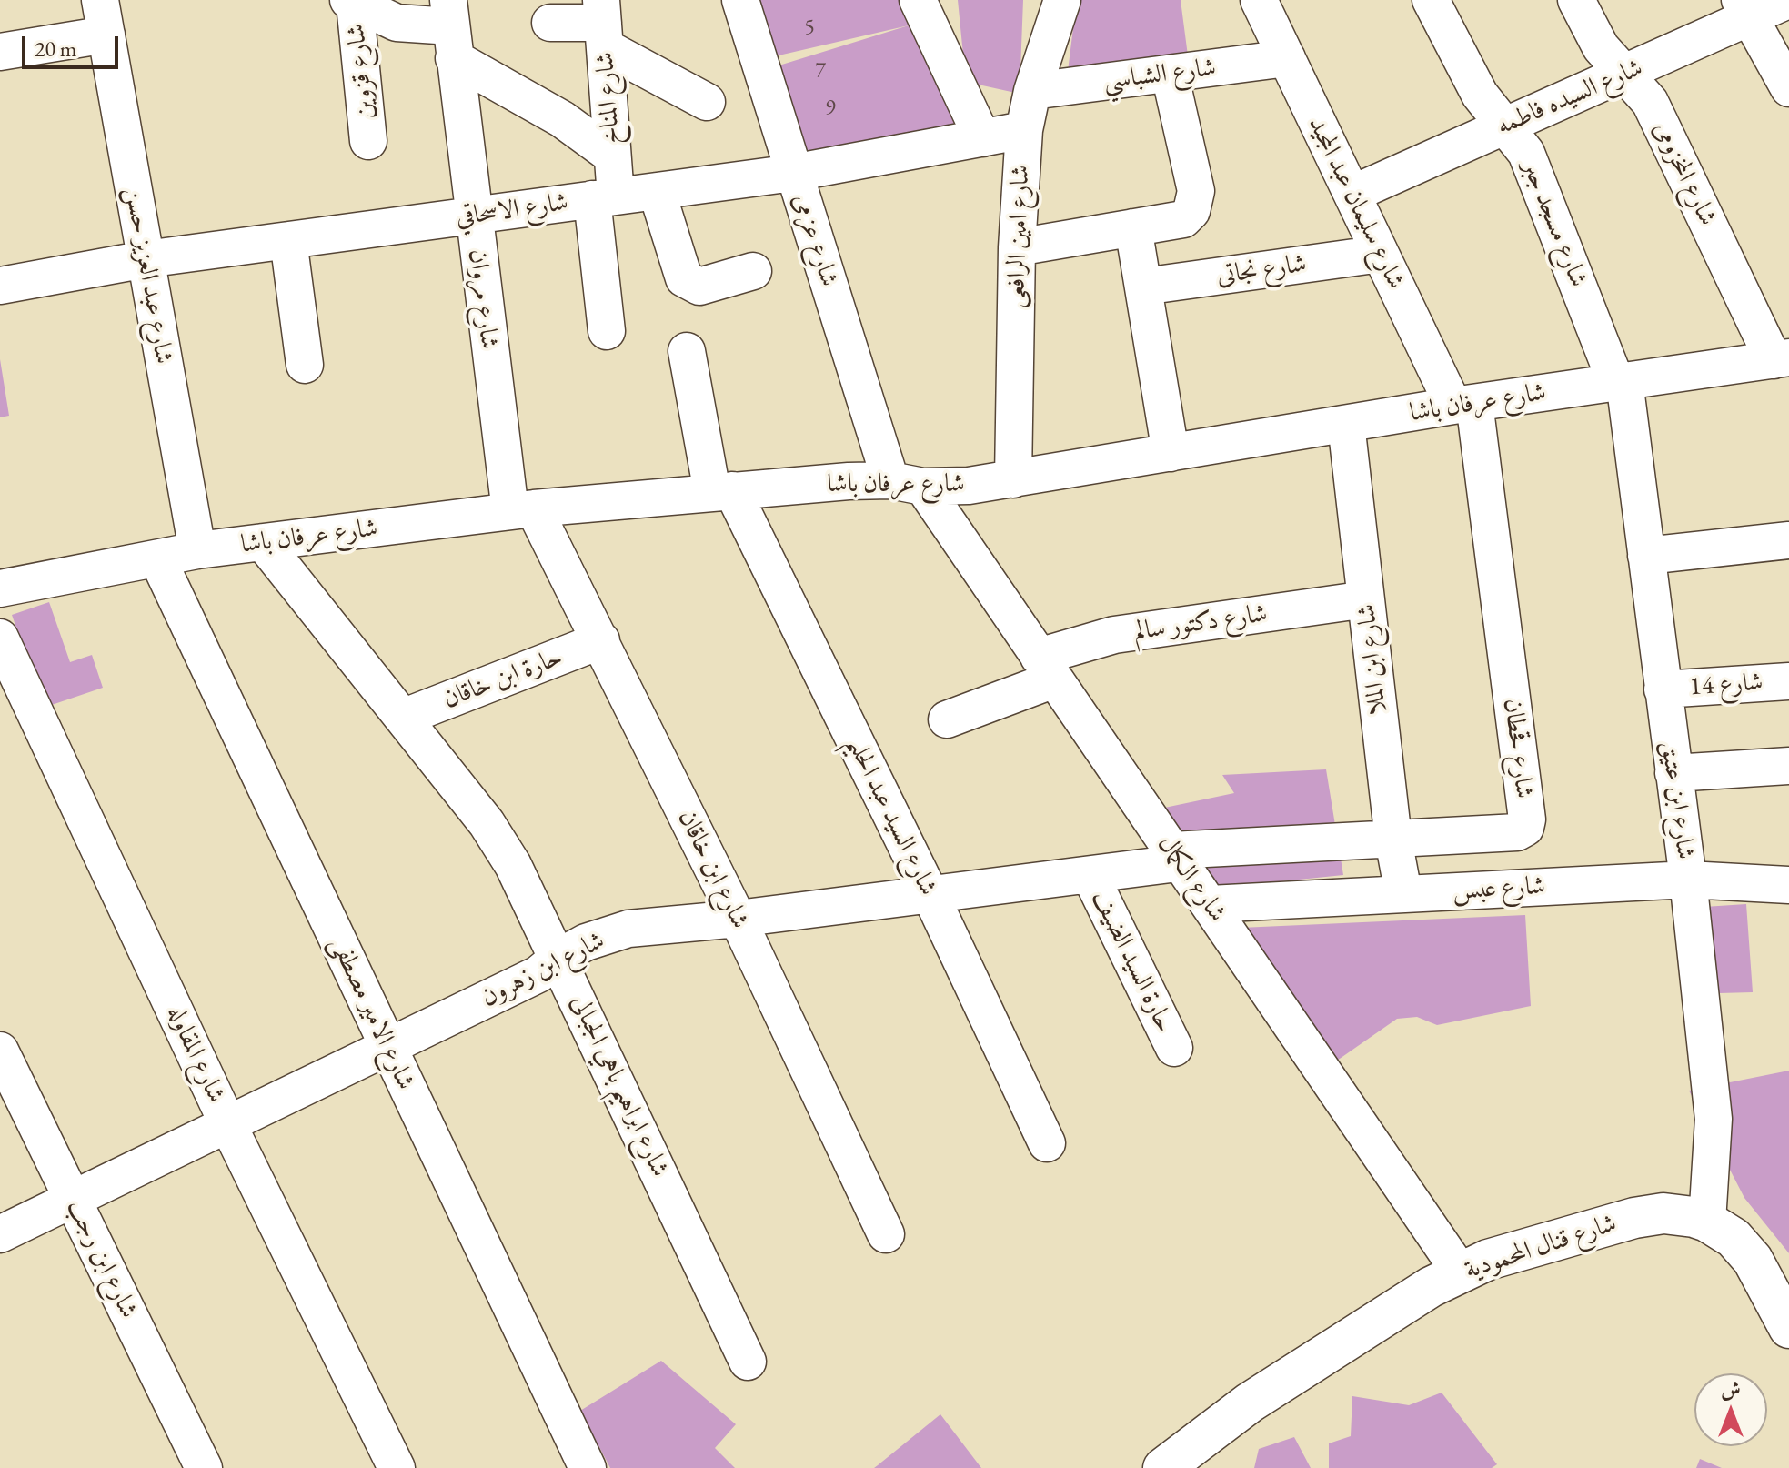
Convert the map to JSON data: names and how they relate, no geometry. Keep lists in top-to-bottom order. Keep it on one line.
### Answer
{"streets":{"street":["شارع قزوين","شارع الشباسي","شارع السيده فاطمه","شارع المناخ","شارع المخزومى","شارع سليمان عبد المجيد","شارع الاسحاقي","شارع مسجد جبر","شارع امين الرافعى","شارع عزمى","شارع نجاتى","شارع عبد العزيز حسن","شارع مروان","شارع عرفان باشا","شارع دكتور سالم","شارع ابن الملا","حارة ابن خاقان","شارع 14","شارع قحطان","شارع ابن عتيق","شارع السيد عبد الحليم","شارع ابن خاقان","شارع الكمال","شارع عبس","حارة السيد الضيف","شارع ابن زهرون","شارع الامير مصطفى","شارع المقاوله","شارع ابراهيم باهي الجبالى","شارع قنال المحمودية","شارع ابن رجب"]},"crossings":[["شارع الشباسي","شارع سليمان عبد المجيد"],["شارع الشباسي","شارع امين الرافعى"],["شارع السيده فاطمه","شارع المخزومى"],["شارع السيده فاطمه","شارع سليمان عبد المجيد"],["شارع السيده فاطمه","شارع مسجد جبر"],["شارع المناخ","شارع الاسحاقي"],["شارع المخزومى","شارع عرفان باشا"],["شارع سليمان عبد المجيد","شارع نجاتى"],["شارع سليمان عبد المجيد","شارع عرفان باشا"],["شارع سليمان عبد المجيد","شارع قحطان"],["شارع الاسحاقي","شارع امين الرافعى"],["شارع الاسحاقي","شارع عزمى"],["شارع الاسحاقي","شارع عبد العزيز حسن"],["شارع الاسحاقي","شارع مروان"],["شارع مسجد جبر","شارع عرفان باشا"],["شارع مسجد جبر","شارع ابن عتيق"],["شارع امين الرافعى","شارع عرفان باشا"],["شارع عزمى","شارع عرفان باشا"],["شارع عزمى","شارع الكمال"],["شارع عبد العزيز حسن","شارع عرفان باشا"],["شارع مروان","شارع عرفان باشا"],["شارع مروان","شارع ابن خاقان"],["شارع عرفان باشا","شارع ابن الملا"],["شارع عرفان باشا","شارع قحطان"],["شارع عرفان باشا","شارع ابن عتيق"],["شارع عرفان باشا","شارع السيد عبد الحليم"],["شارع عرفان باشا","شارع ابن خاقان"],["شارع عرفان باشا","شارع الكمال"],["شارع عرفان باشا","شارع الامير مصطفى"],["شارع عرفان باشا","شارع ابراهيم باهي الجبالى"],["شارع دكتور سالم","شارع ابن الملا"],["شارع دكتور سالم","شارع الكمال"],["شارع ابن الملا","شارع قحطان"],["شارع ابن الملا","شارع عبس"],["حارة ابن خاقان","شارع ابن خاقان"],["حارة ابن خاقان","شارع ابراهيم باهي الجبالى"],["شارع 14","شارع ابن عتيق"],["شارع قحطان","شارع الكمال"],["شارع قحطان","شارع ابن زهرون"],["شارع ابن عتيق","شارع عبس"],["شارع ابن عتيق","شارع قنال المحمودية"],["شارع السيد عبد الحليم","شارع ابن زهرون"],["شارع ابن خاقان","شارع ابن زهرون"],["شارع الكمال","شارع عبس"],["شارع الكمال","شارع ابن زهرون"],["شارع الكمال","شارع قنال المحمودية"],["حارة السيد الضيف","شارع ابن زهرون"],["شارع ابن زهرون","شارع الامير مصطفى"],["شارع ابن زهرون","شارع المقاوله"],["شارع ابن زهرون","شارع ابراهيم باهي الجبالى"],["شارع ابن زهرون","شارع ابن رجب"]],"house_numbers":["5","7","9"],"scale_bar":"20 m","north":"top"}
